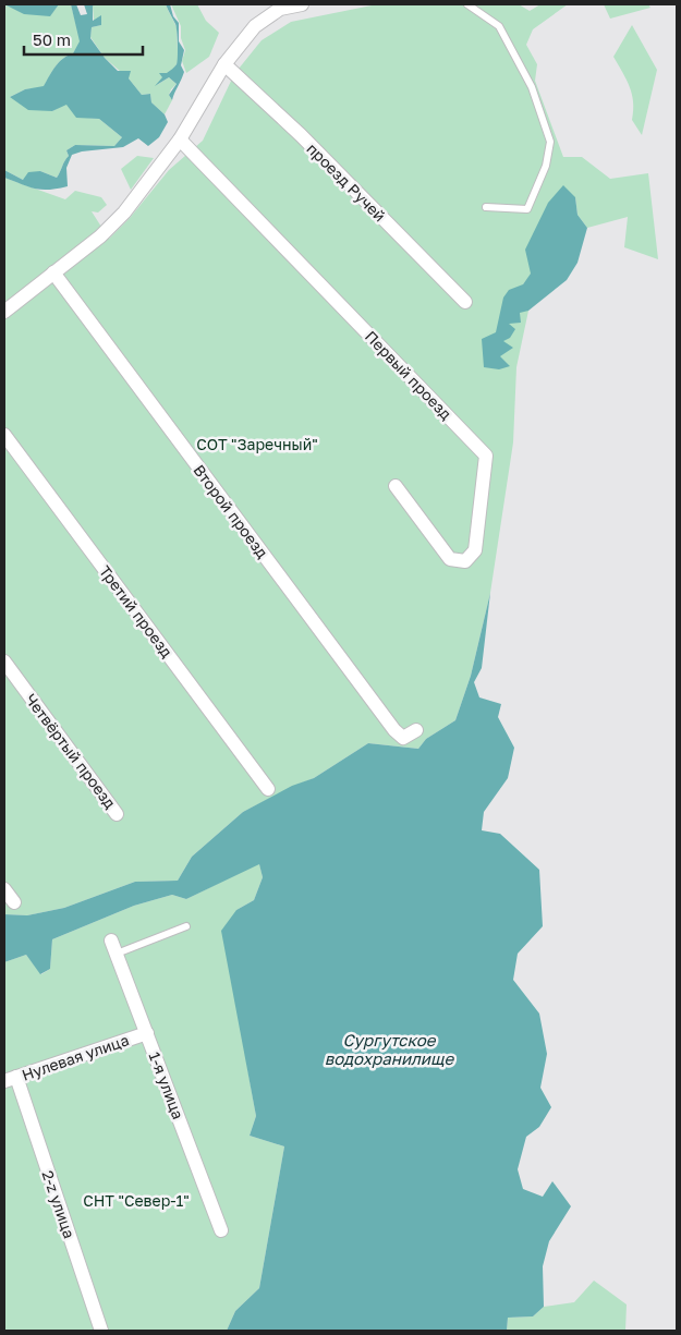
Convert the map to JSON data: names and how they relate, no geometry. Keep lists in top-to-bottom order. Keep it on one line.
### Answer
{"streets":{"street":["проезд Ручей","Первый проезд","Второй проезд","Третий проезд","Четвёртый проезд","Нулевая улица","1-я улица","2-z улица"]},"crossings":[["Нулевая улица","1-я улица"],["Нулевая улица","2-z улица"]],"water":["Сургутское водохранилище"],"parks":["СОТ \"Заречный\"","СНТ \"Север-1\""],"scale_bar":"50 m"}
